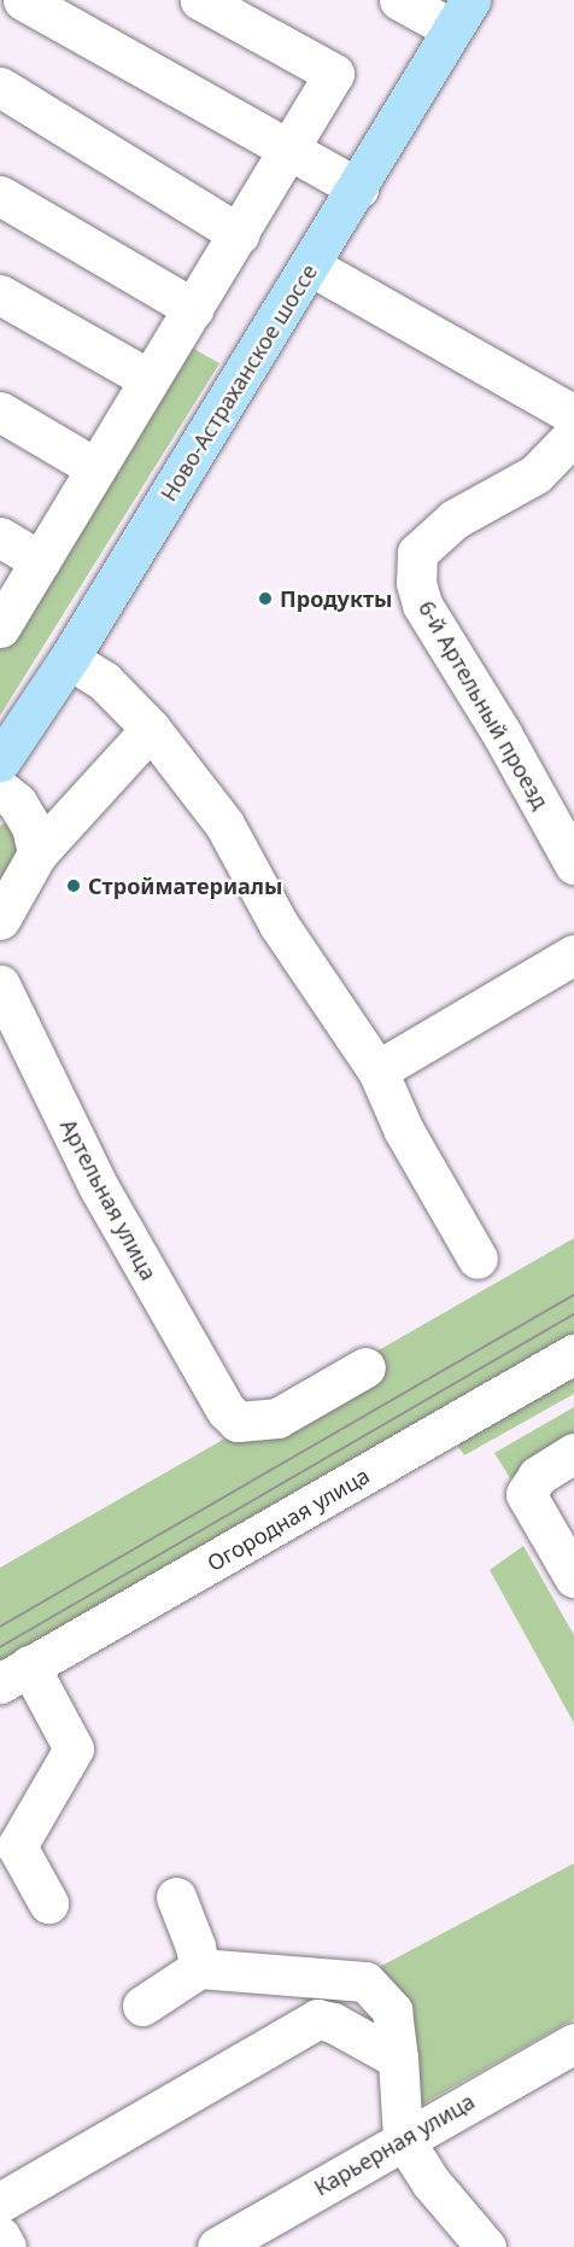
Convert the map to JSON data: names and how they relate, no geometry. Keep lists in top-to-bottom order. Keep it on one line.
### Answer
{"streets":{"main road":["Ново-Астраханское шоссе"],"street":["6-й Артельный проезд","Артельная улица","Огородная улица","Карьерная улица"]},"places":["Продукты","Стройматериалы"]}
